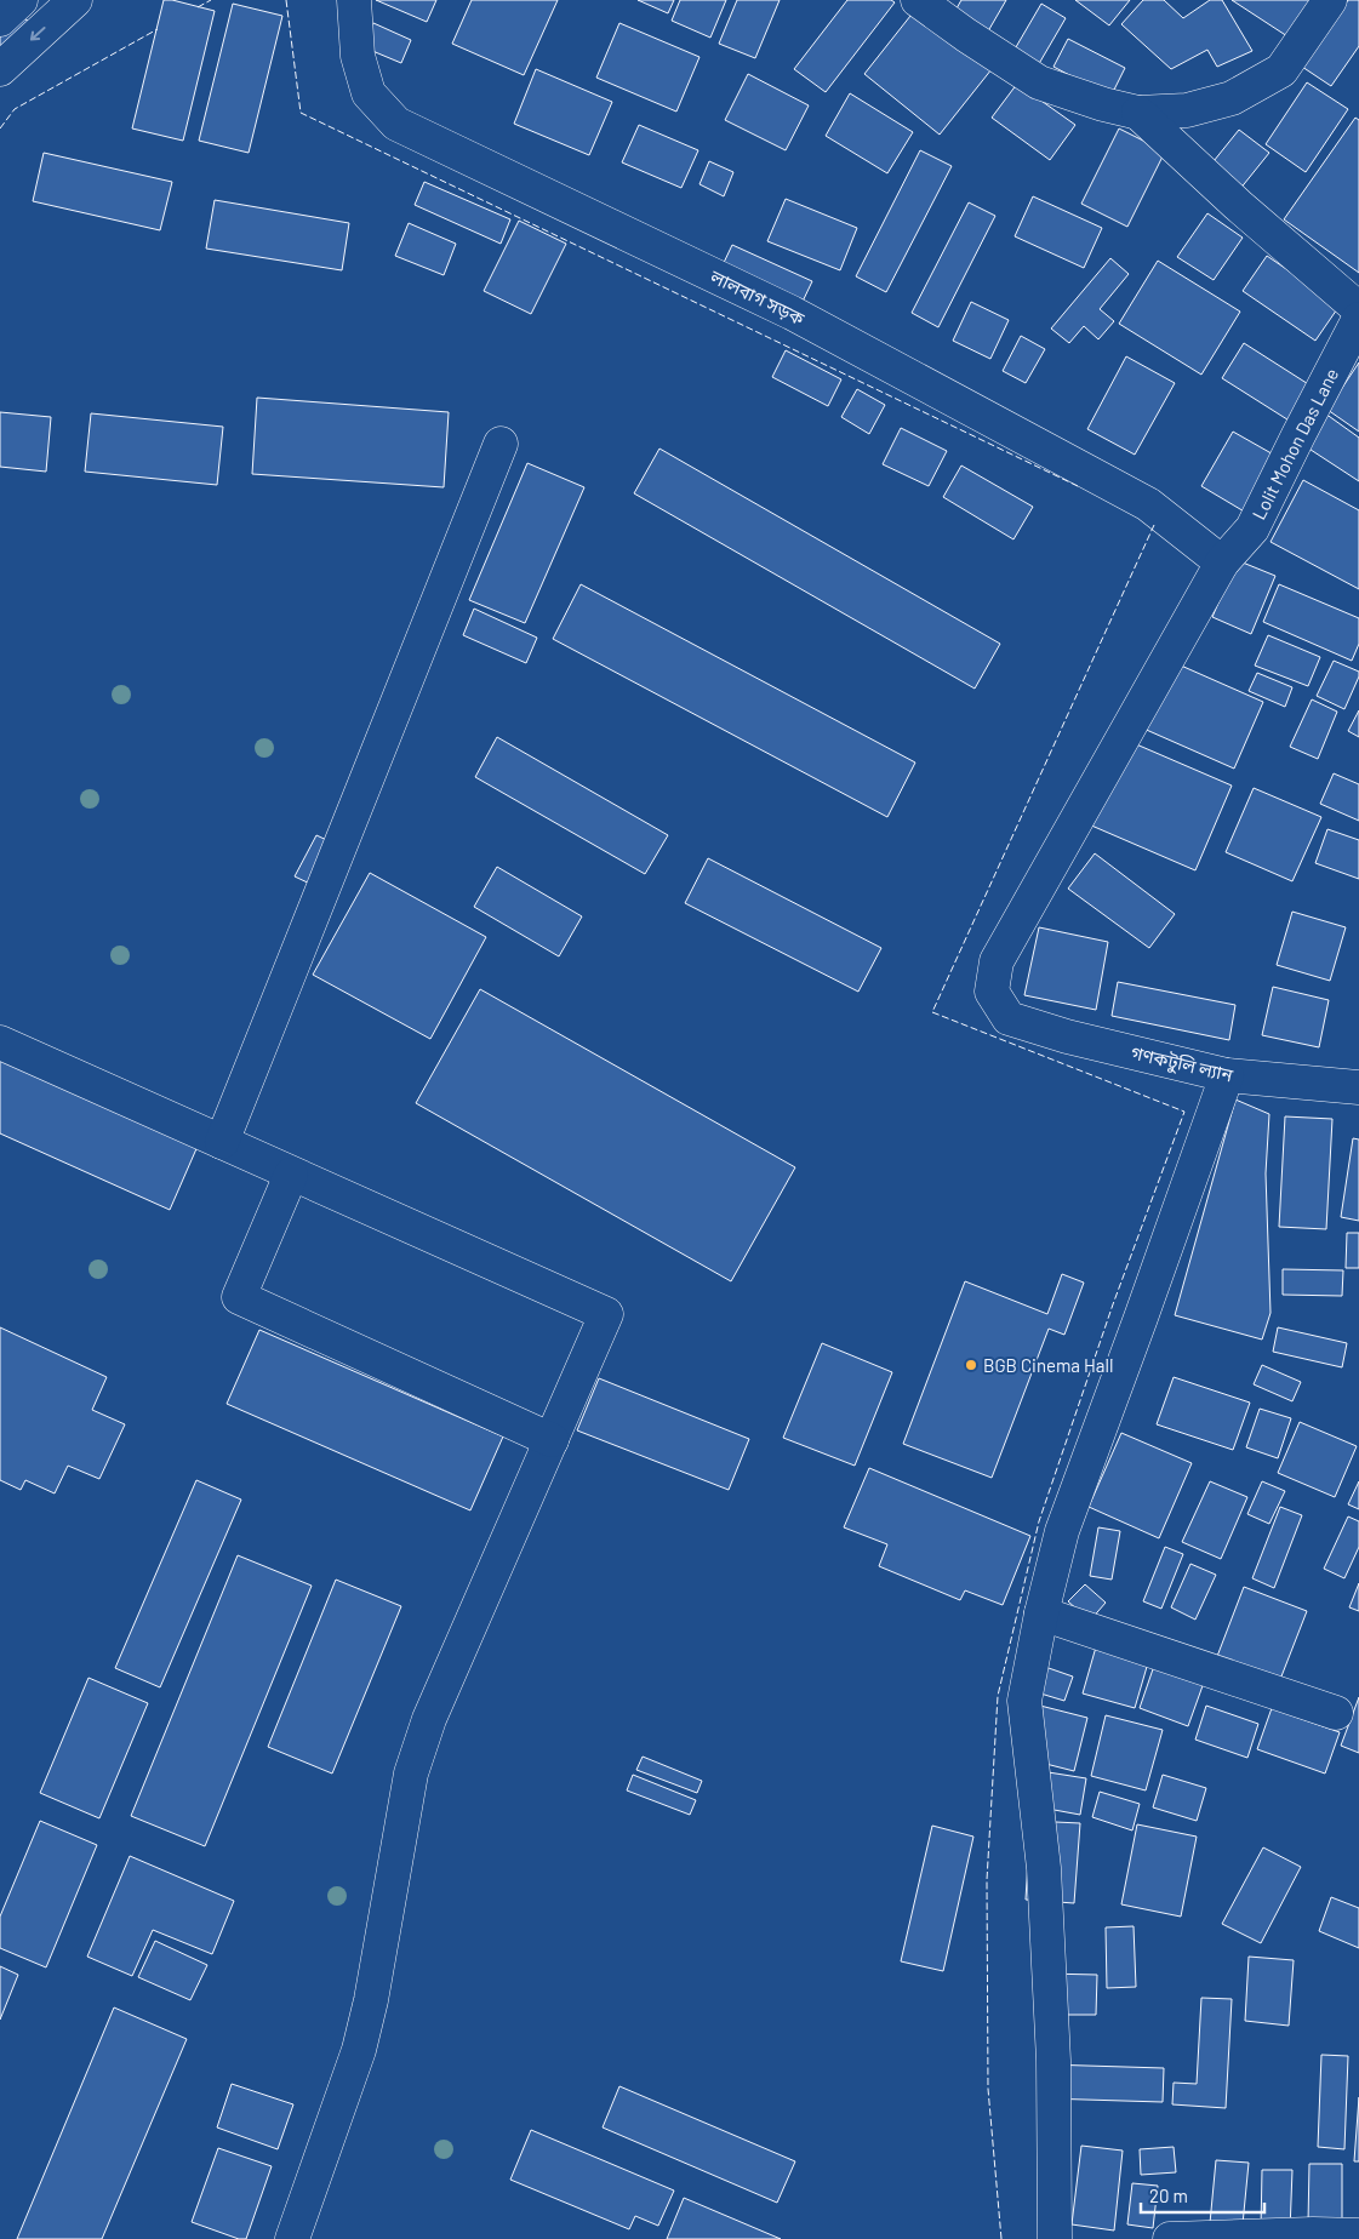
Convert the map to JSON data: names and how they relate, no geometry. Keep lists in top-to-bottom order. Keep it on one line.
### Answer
{"streets":{"street":["লালবাগ সড়ক","Lolit Mohon Das Lane","গণকটুলি ল্যান"]},"crossings":[["লালবাগ সড়ক","Lolit Mohon Das Lane"],["Lolit Mohon Das Lane","গণকটুলি ল্যান"]],"places":["BGB Cinema Hall"],"scale_bar":"20 m"}
